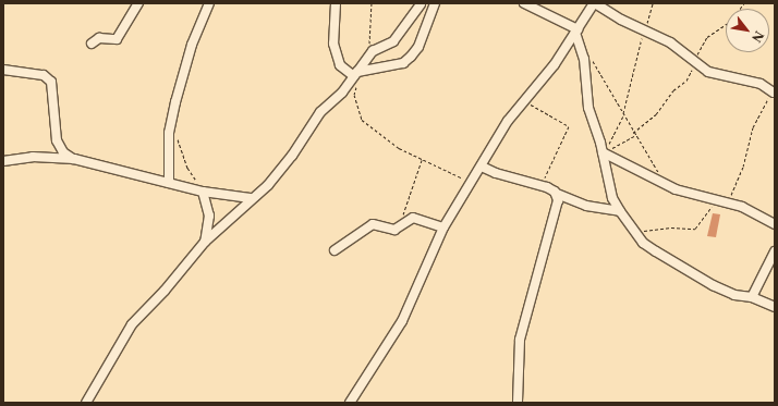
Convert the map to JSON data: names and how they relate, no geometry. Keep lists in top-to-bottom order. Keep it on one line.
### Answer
{"north":"bottom right"}
